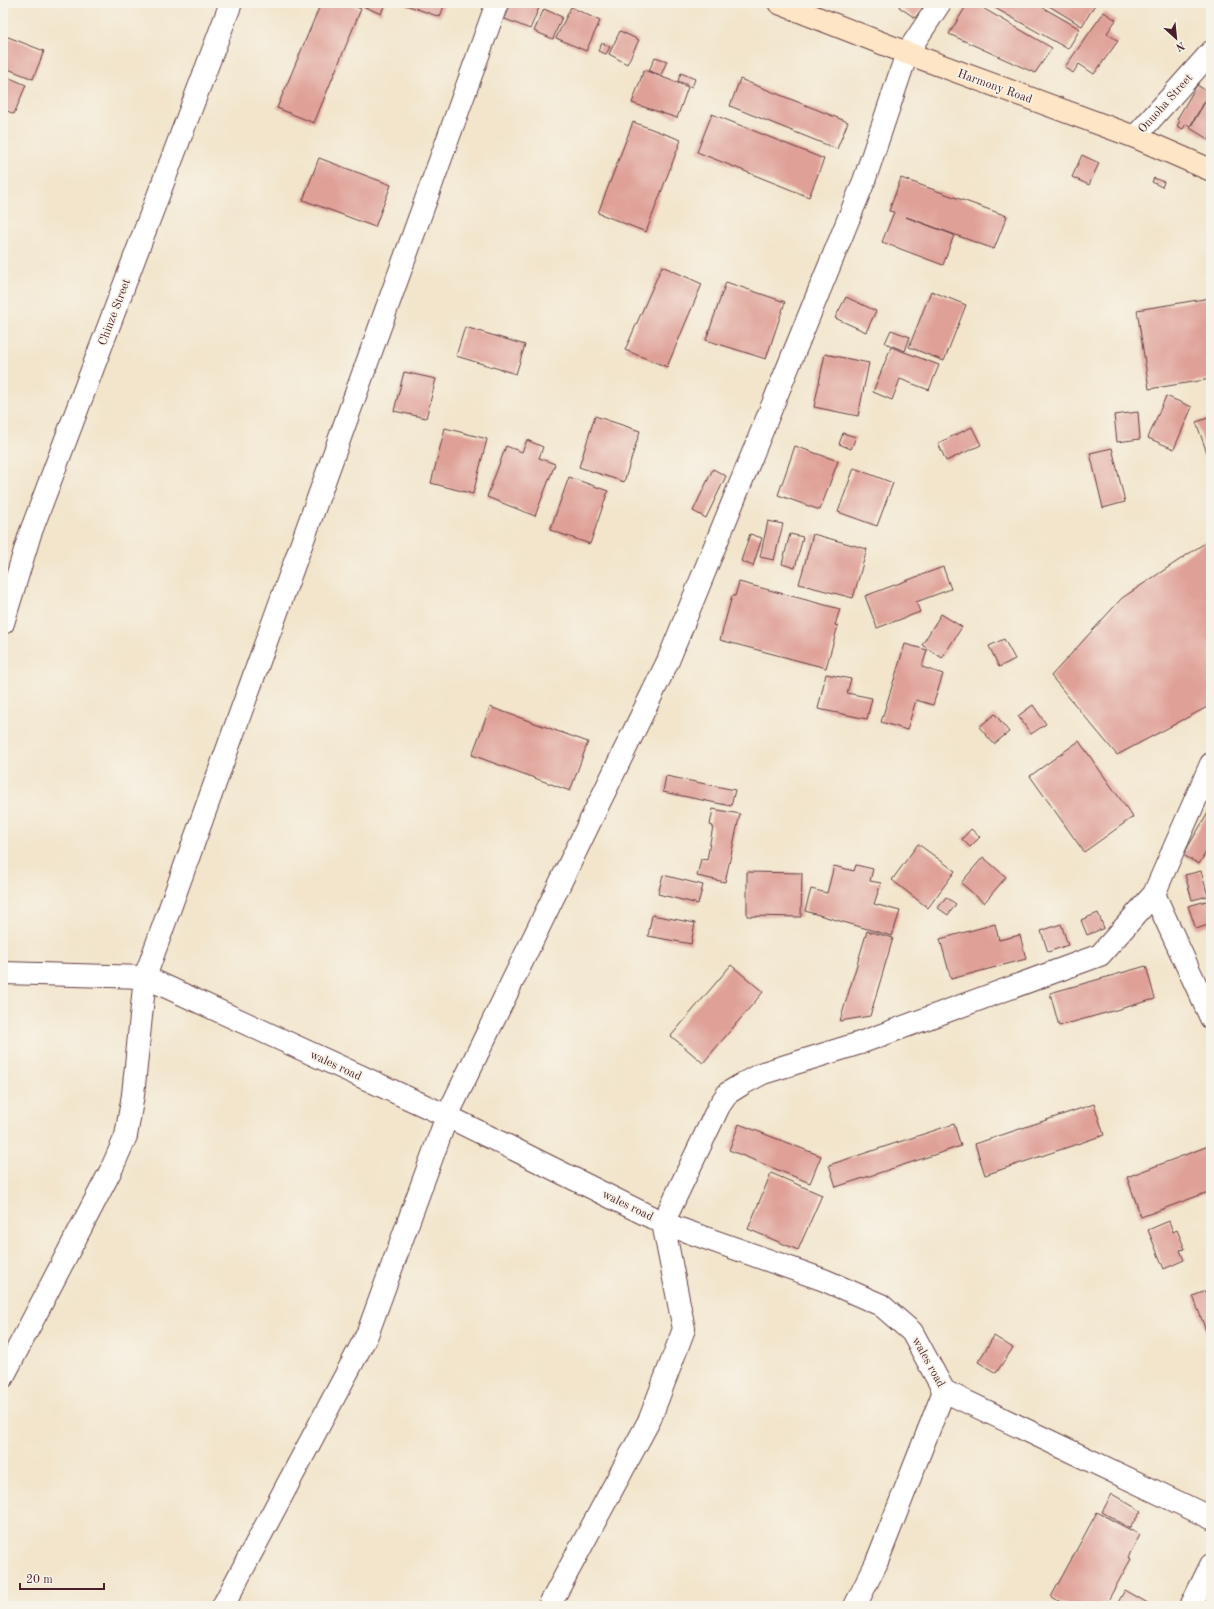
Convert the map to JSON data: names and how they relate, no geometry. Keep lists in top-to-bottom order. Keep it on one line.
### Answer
{"streets":{"main road":["Harmony Road"],"street":["Onuoha Street","Chinze Street","wales road"]},"crossings":[["Harmony Road","Onuoha Street"]],"scale_bar":"20 m","north":"bottom right"}
